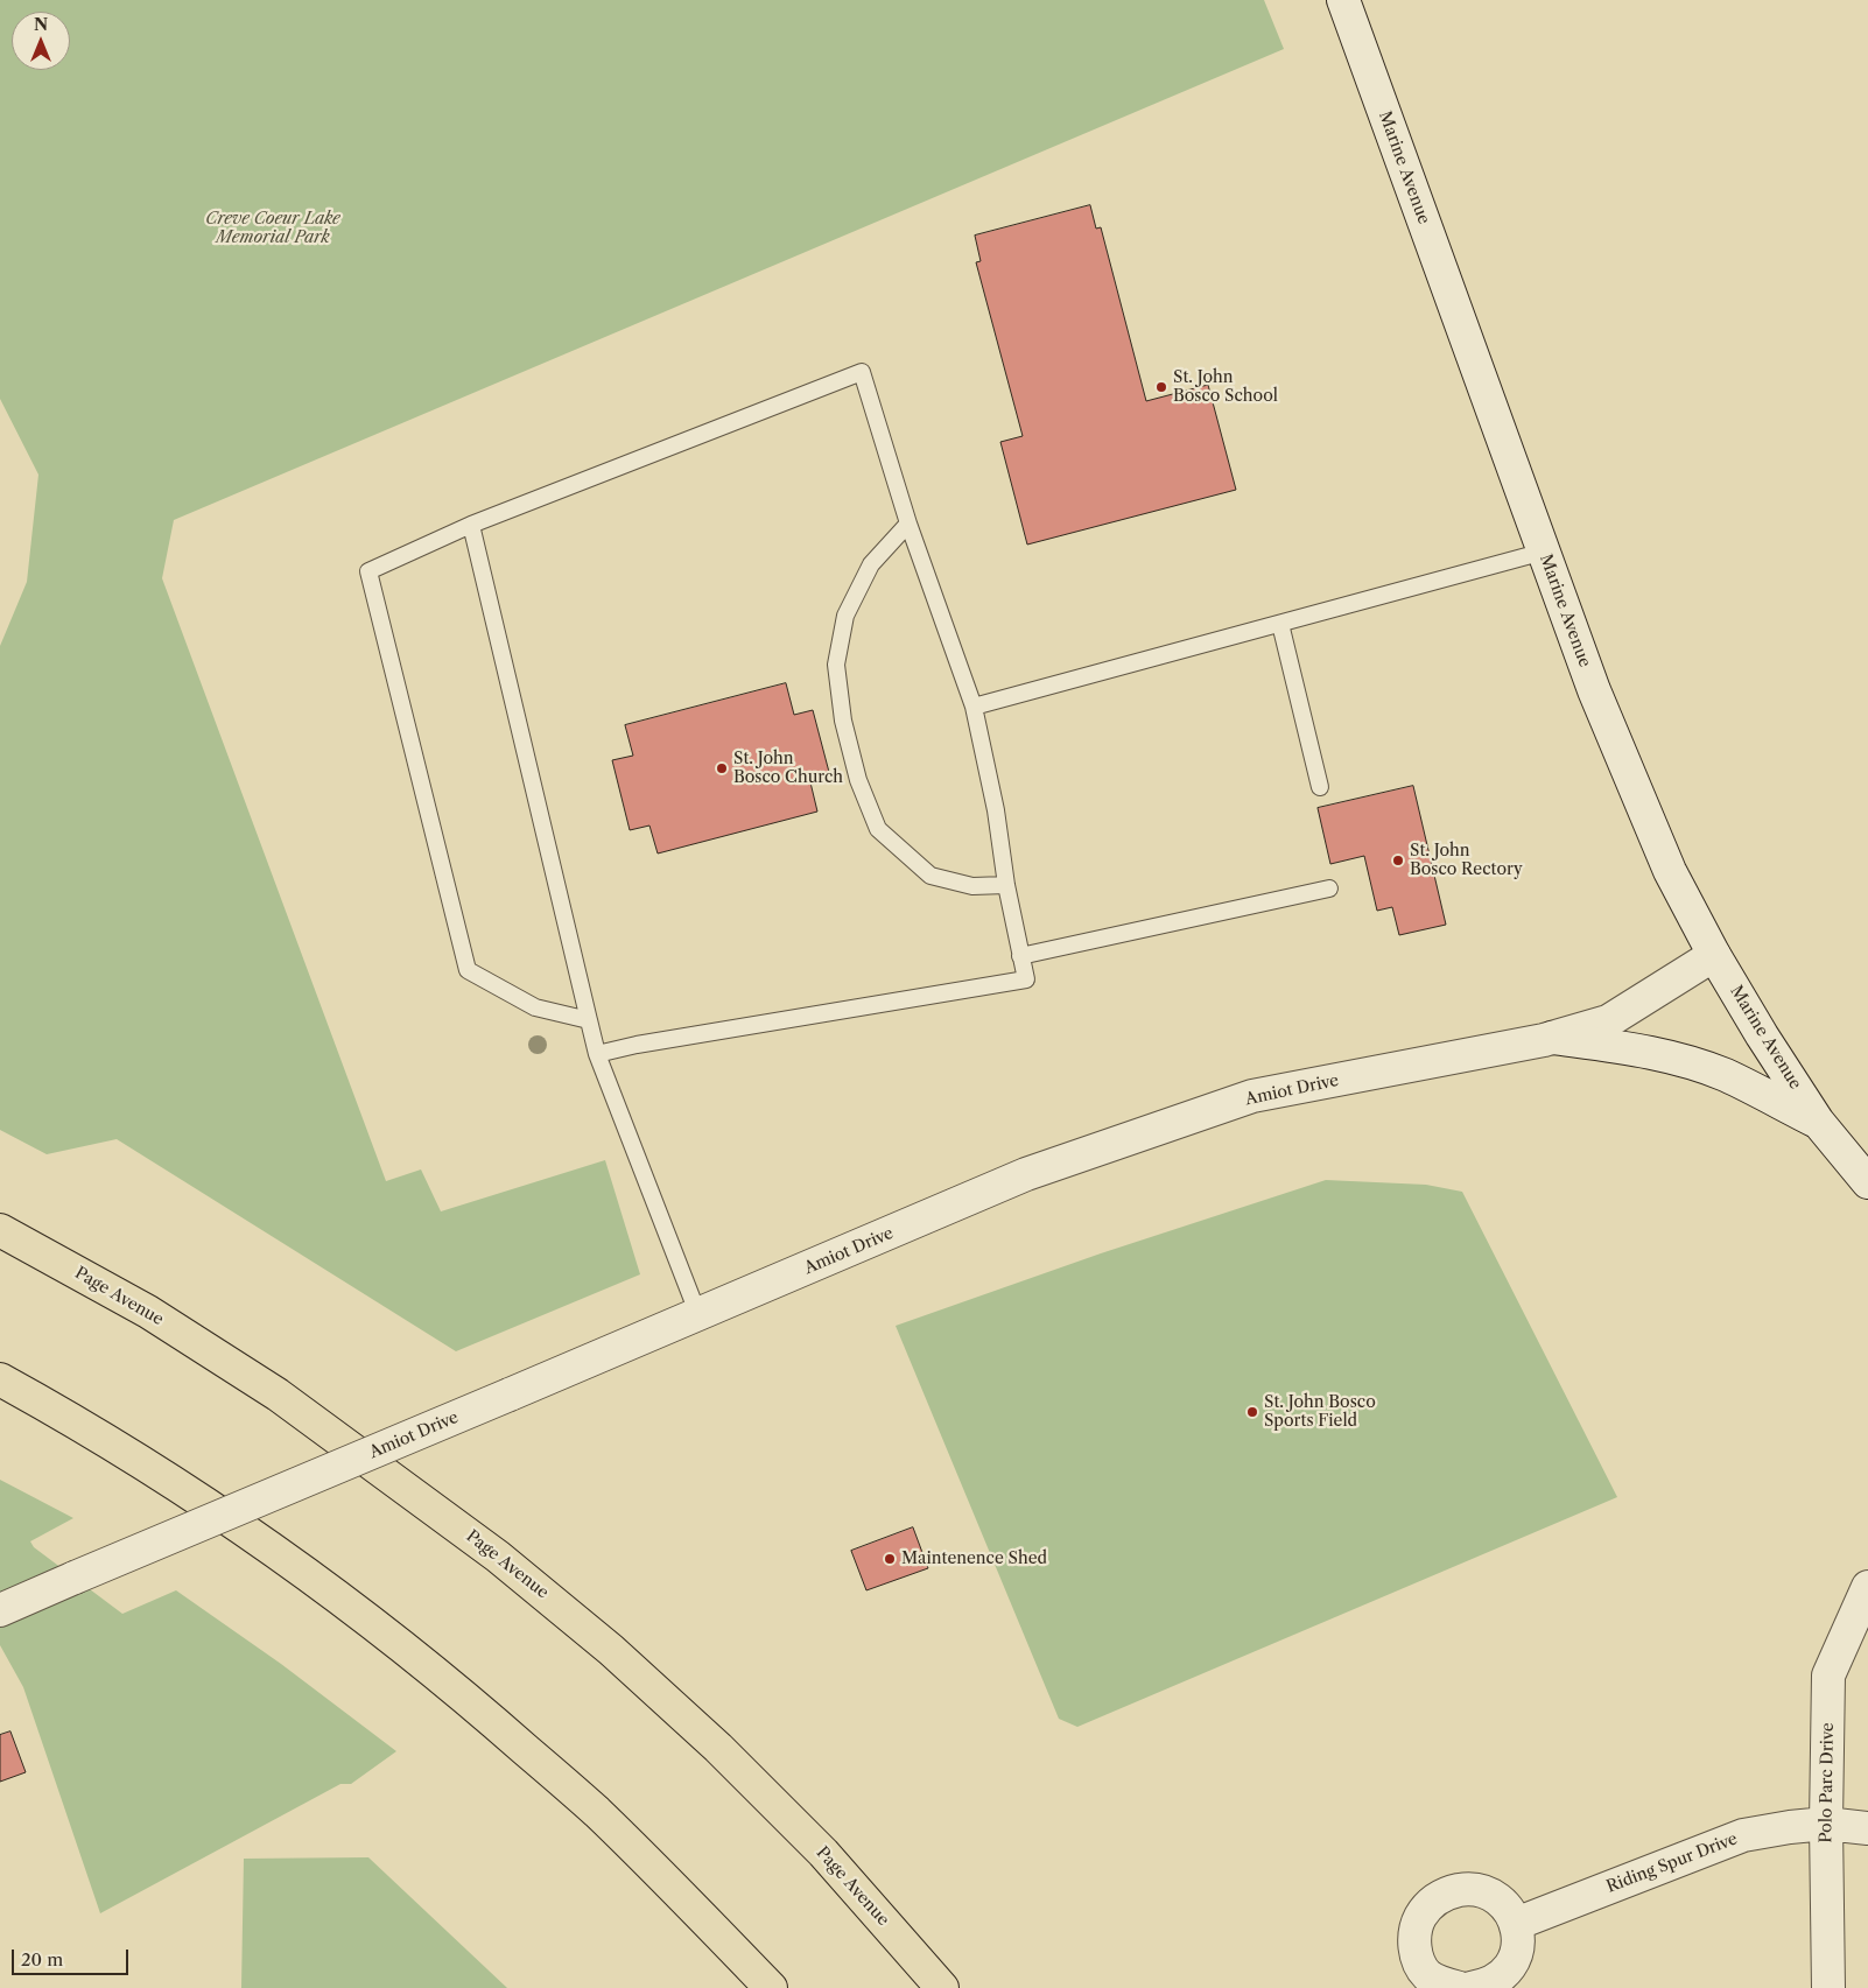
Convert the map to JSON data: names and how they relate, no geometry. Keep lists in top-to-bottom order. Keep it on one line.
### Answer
{"streets":{"highway":["Page Avenue"],"street":["Marine Avenue","Amiot Drive","Polo Parc Drive","Riding Spur Drive"]},"crossings":[["Marine Avenue","Amiot Drive"],["Polo Parc Drive","Riding Spur Drive"]],"parks":["Creve Coeur Lake Memorial Park"],"places":["St. John Bosco School","St. John Bosco Church","St. John Bosco Rectory","St. John Bosco Sports Field","Maintenence Shed"],"scale_bar":"20 m","north":"top"}
